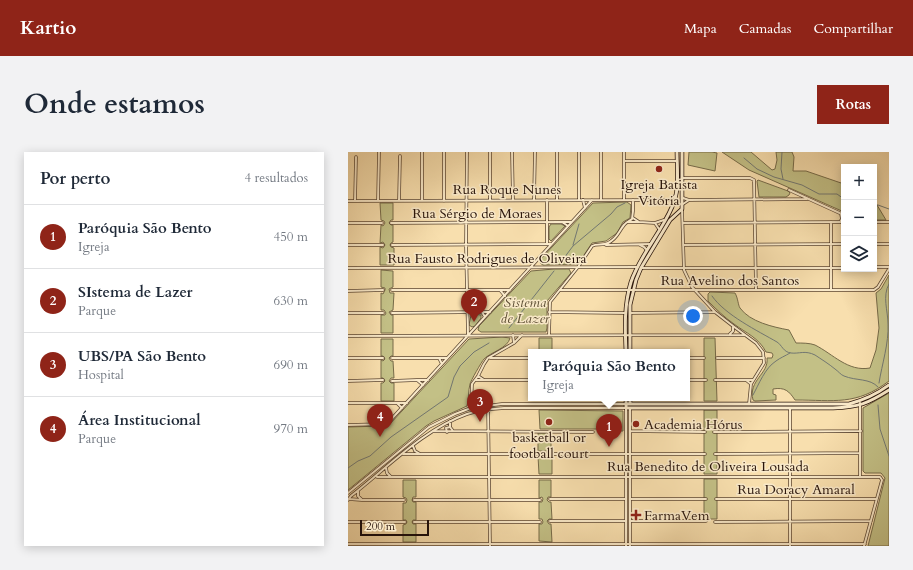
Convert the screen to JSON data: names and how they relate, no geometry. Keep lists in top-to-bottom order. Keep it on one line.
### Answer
{"streets":{"street":["Rua Roque Nunes","Rua Sérgio de Moraes","Rua Fausto Rodrigues de Oliveira","Rua Avelino dos Santos","Rua Benedito de Oliveira Lousada","Rua Doracy Amaral"]},"crossings":[["Rua Benedito de Oliveira Lousada","Rua Doracy Amaral"]],"parks":["Sistema de Lazer"],"places":{"other":["Igreja Batista Vitória","basketball or football court","Academia Hórus"],"health":["FarmaVem"]},"scale_bar":"200 m","page":{"header":"Kartio","nav":["Mapa","Camadas","Compartilhar"],"title":"Onde estamos","buttons":"Rotas","heading":["Por perto","4 resultados"],"map_buttons":["+","−"],"list":[{"mark":"1","name":"Paróquia São Bento","note":"Igreja","value":"450 m"},{"mark":"2","name":"SIstema de Lazer","note":"Parque","value":"630 m"},{"mark":"3","name":"UBS/PA São Bento","note":"Hospital","value":"690 m"},{"mark":"4","name":"Área Institucional","note":"Parque","value":"970 m"}],"pins":["2","3","4","1"],"popup":["Paróquia São Bento","Igreja"],"scale":"200 m"}}
